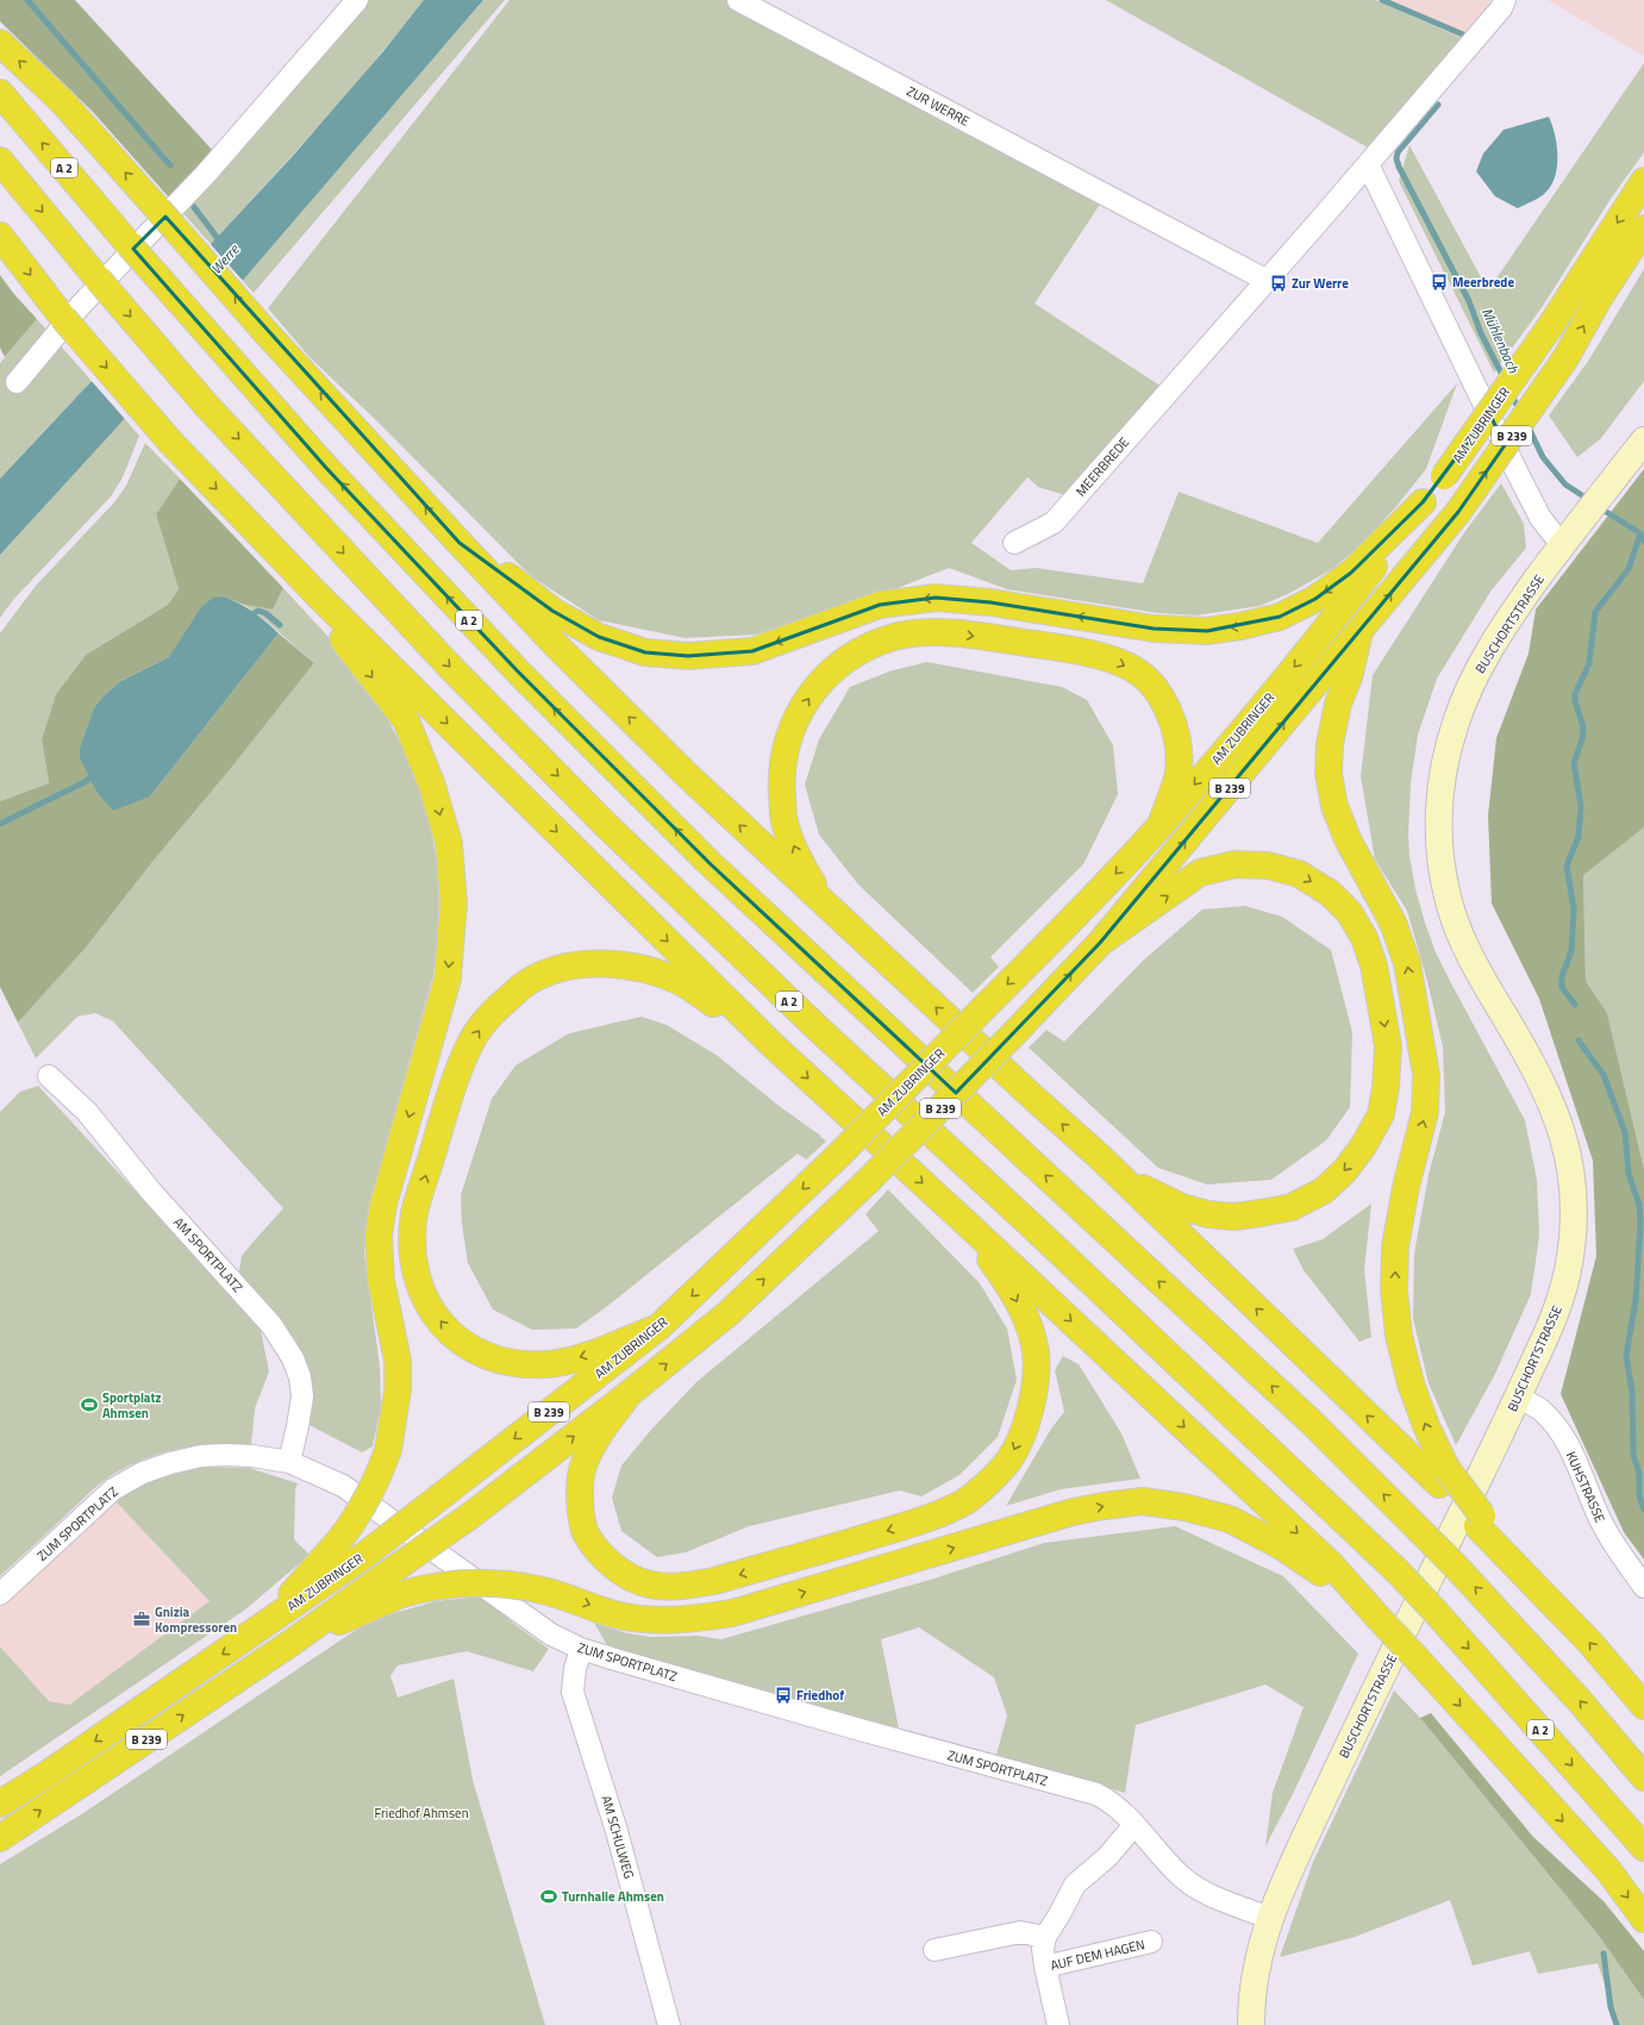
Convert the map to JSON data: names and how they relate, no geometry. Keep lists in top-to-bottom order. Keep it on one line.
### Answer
{"streets":{"highway":["A 2","AM ZUBRINGER","B 239"],"main road":["BUSCHORTSTRASSE"],"street":["ZUR WERRE","MEERBREDE","AM SPORTPLATZ","KUHSTRASSE","ZUM SPORTPLATZ","AM SCHULWEG","AUF DEM HAGEN"]},"crossings":[["ZUR WERRE","MEERBREDE"],["BUSCHORTSTRASSE","KUHSTRASSE"],["BUSCHORTSTRASSE","ZUM SPORTPLATZ"],["AM SPORTPLATZ","ZUM SPORTPLATZ"],["ZUM SPORTPLATZ","AM SCHULWEG"]],"water":["Werre","Mühlenbach"],"parks":["Friedhof Ahmsen"],"places":{"bus stop":["Meerbrede","Zur Werre","Friedhof"],"sports":["Sportplatz Ahmsen","Turnhalle Ahmsen"],"office":["Gnizia Kompressoren"]}}
